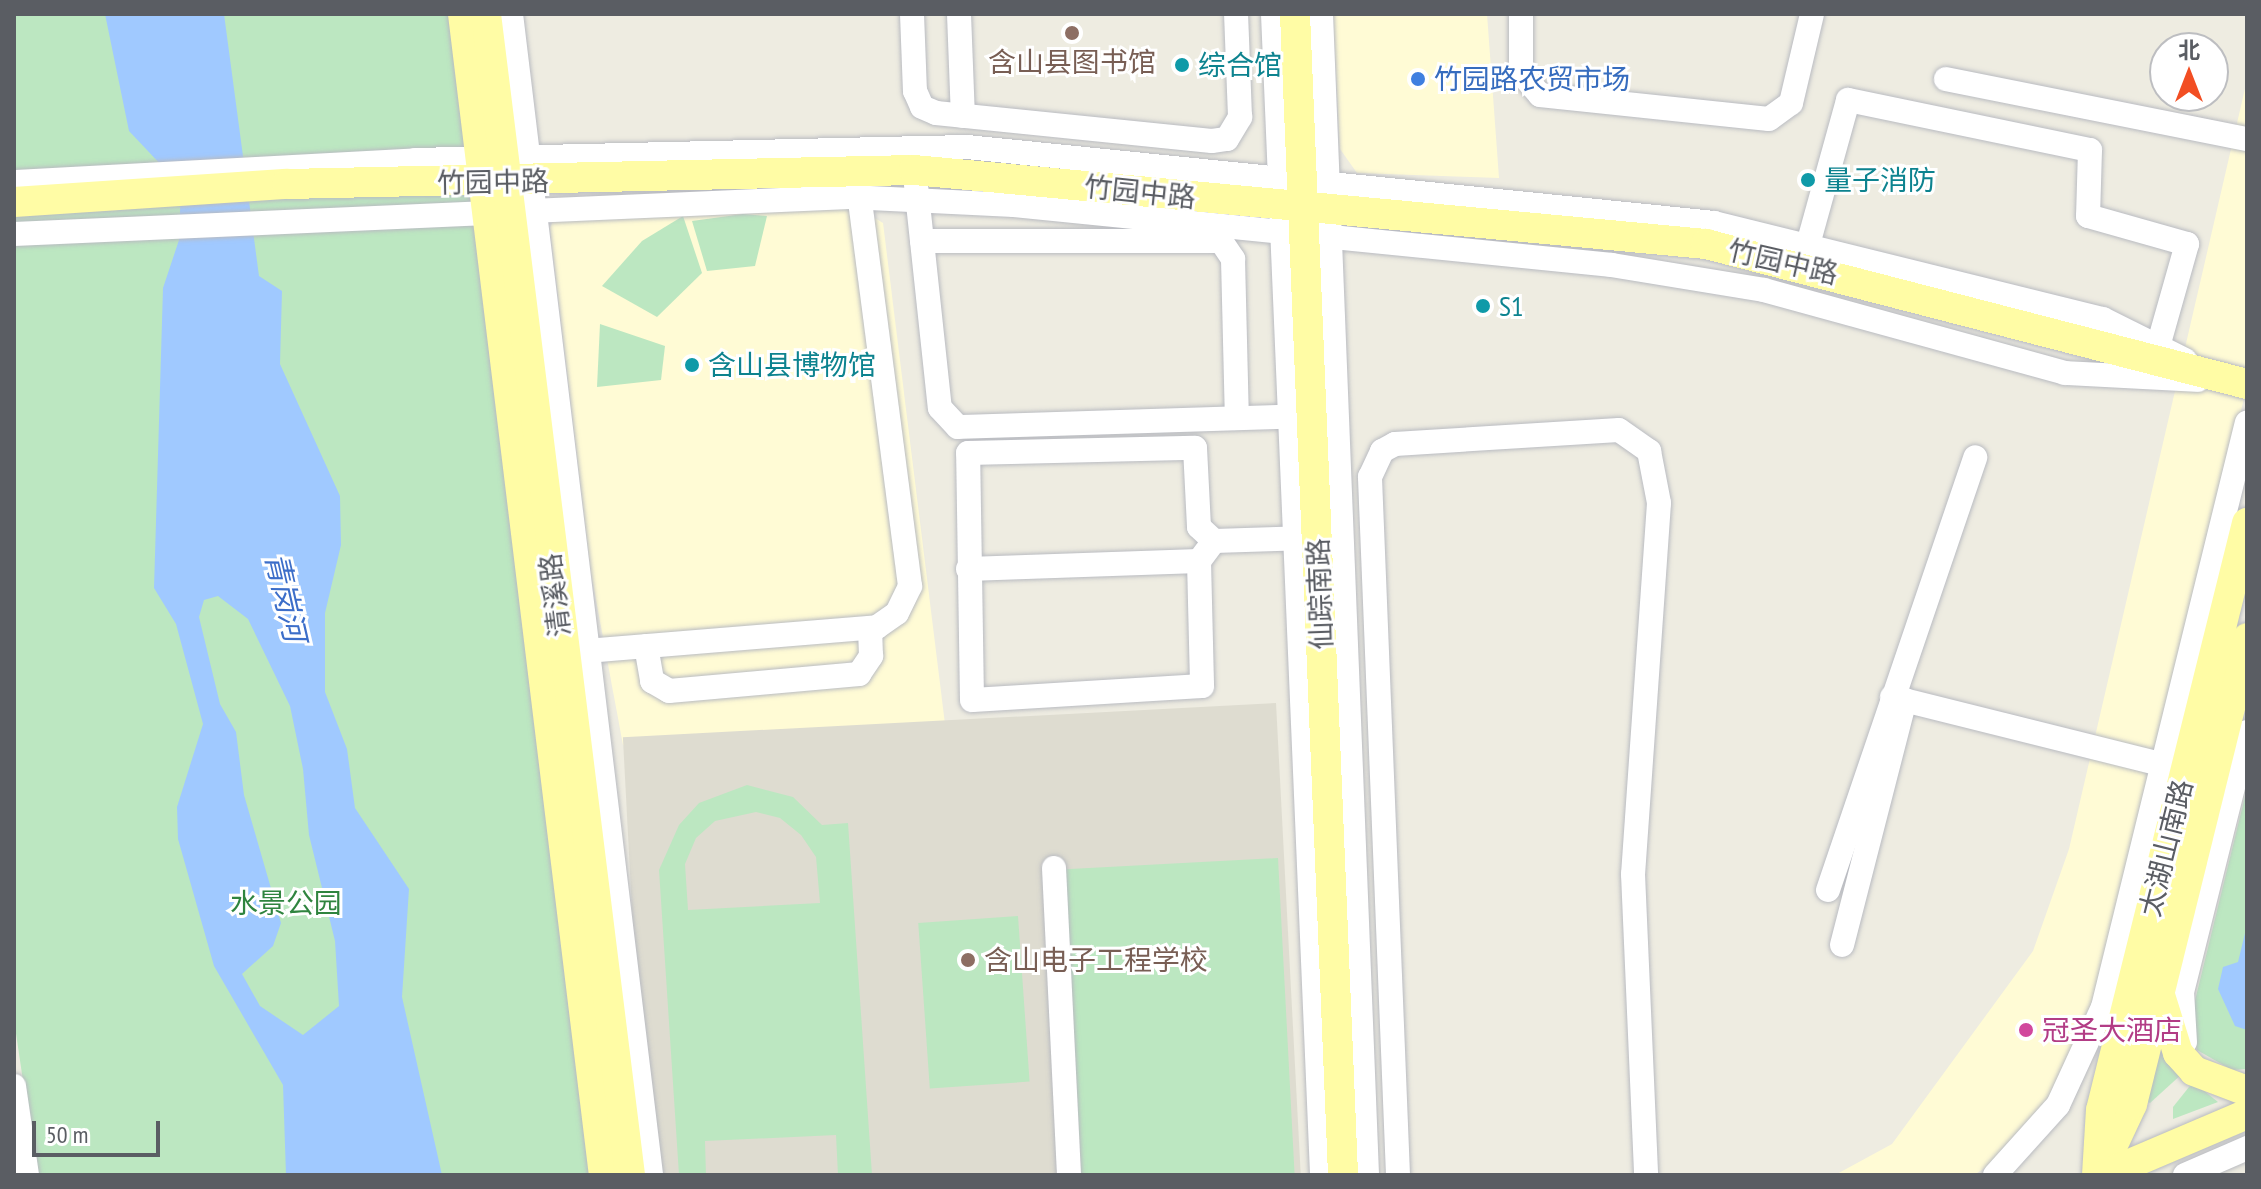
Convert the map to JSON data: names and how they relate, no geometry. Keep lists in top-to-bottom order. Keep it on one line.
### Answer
{"streets":{"main road":["竹园中路","仙踪南路","清溪路","太湖山南路"]},"crossings":[["竹园中路","仙踪南路"],["竹园中路","清溪路"]],"water":["青岗河"],"parks":["水景公园"],"places":["含山县图书馆","综合馆","竹园路农贸市场","量子消防","S1","含山县博物馆","含山电子工程学校","冠圣大酒店"],"scale_bar":"50 m","north":"top"}
